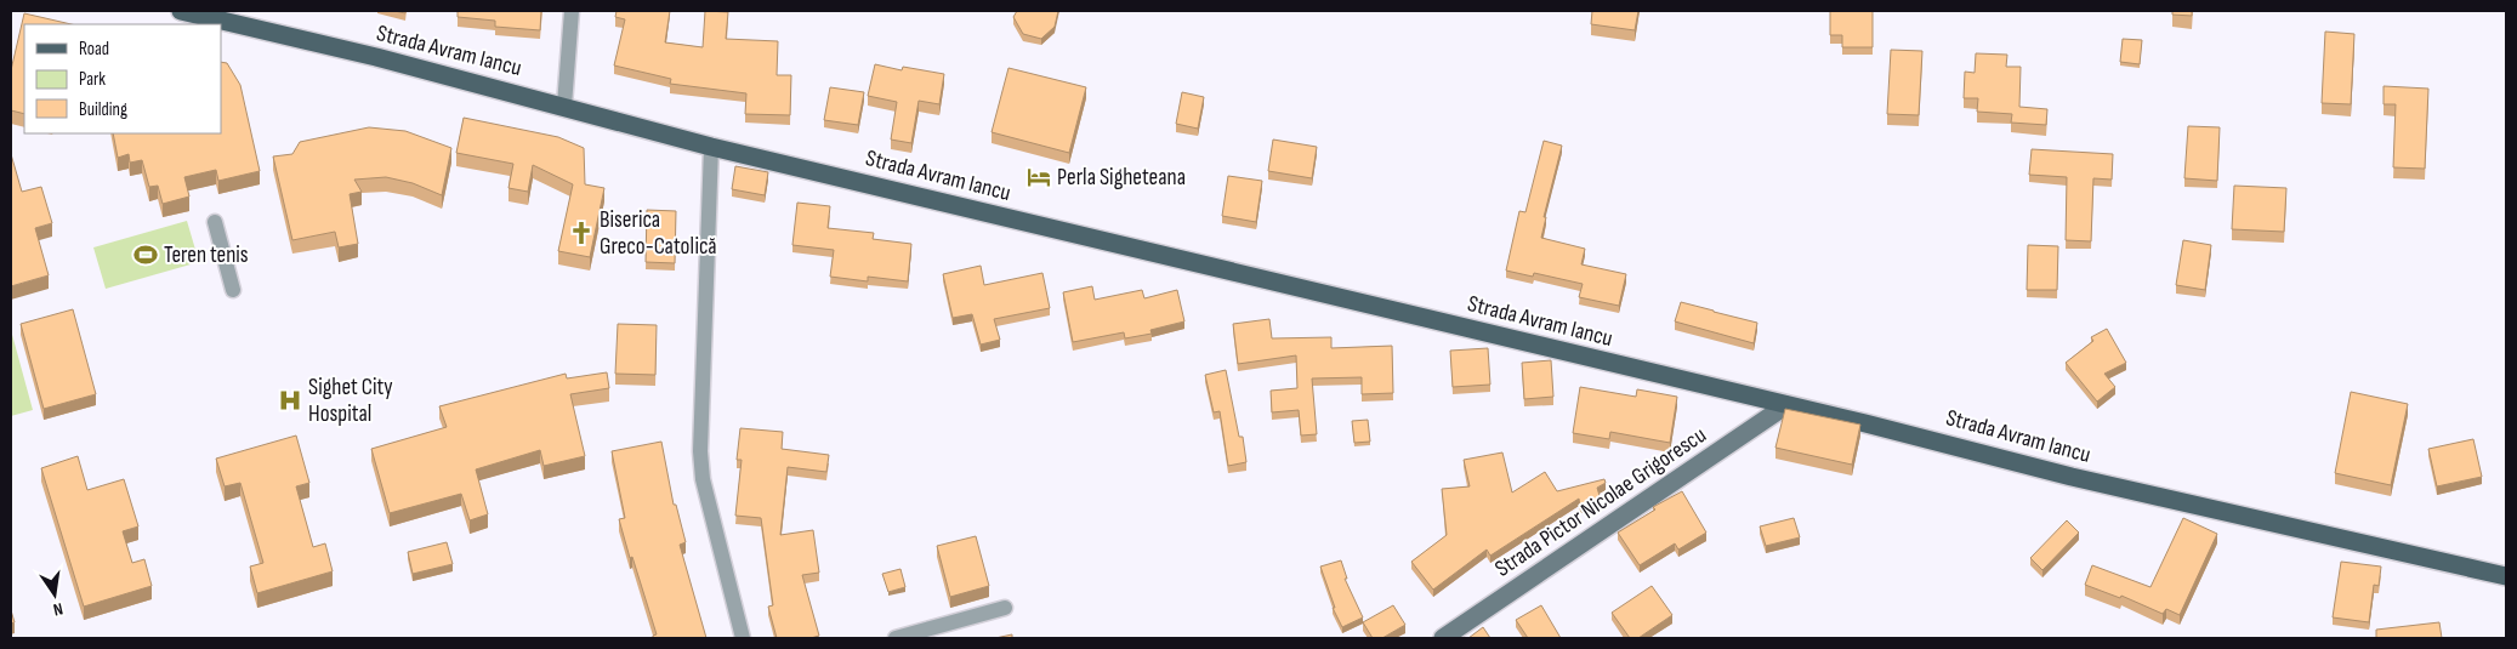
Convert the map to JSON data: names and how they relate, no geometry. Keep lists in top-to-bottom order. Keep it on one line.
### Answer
{"streets":{"main road":["Strada Avram Iancu","Strada Pictor Nicolae Grigorescu"]},"crossings":[["Strada Avram Iancu","Strada Pictor Nicolae Grigorescu"]],"places":{"hotel":["Perla Sigheteana"],"church":["Biserica Greco-Catolică"],"sports":["Teren tenis"],"hospital":["Sighet City Hospital"]},"legend":["Road","Park","Building"],"north":"bottom"}
